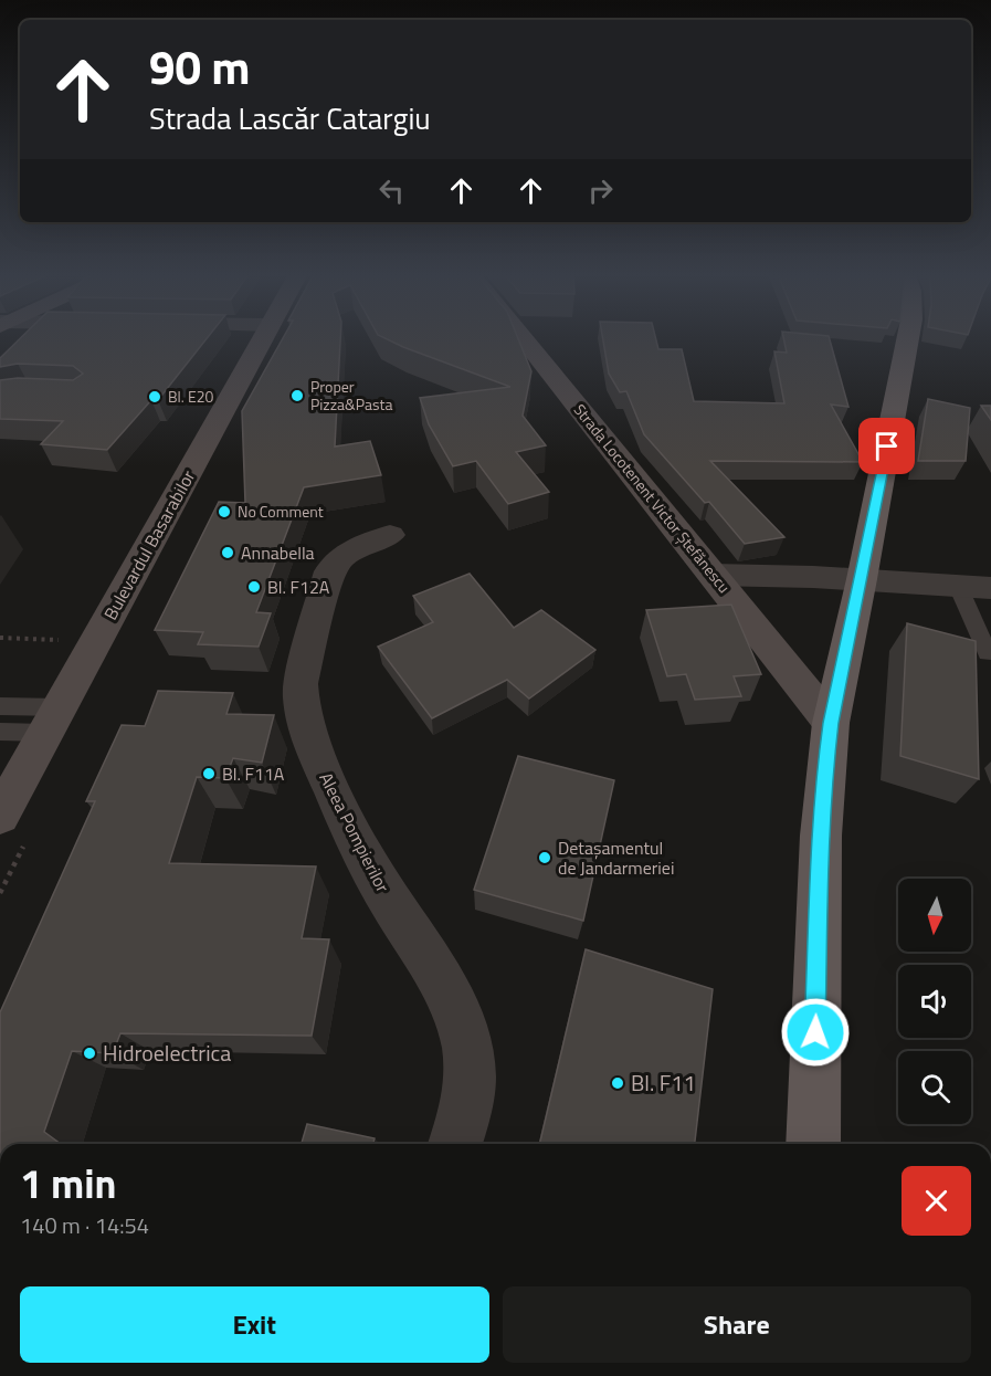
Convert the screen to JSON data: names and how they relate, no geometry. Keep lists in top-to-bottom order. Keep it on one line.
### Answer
{"streets":{"main road":["Strada Locotenent Victor Ștefănescu","Bulevardul Basarabilor"],"street":["Aleea Pompierilor"]},"places":["Proper Pizza&Pasta","Bl. E20","No Comment","Annabella","Bl. F12A","Bl. F11A","Detașamentul de Jandarmeriei","Hidroelectrica","Bl. F11"],"north":"bottom","page":{"turn":["90 m","Strada Lascăr Catargiu"],"heading":["1 min","140 m · 14:54"],"buttons":["Exit","Share"]}}
